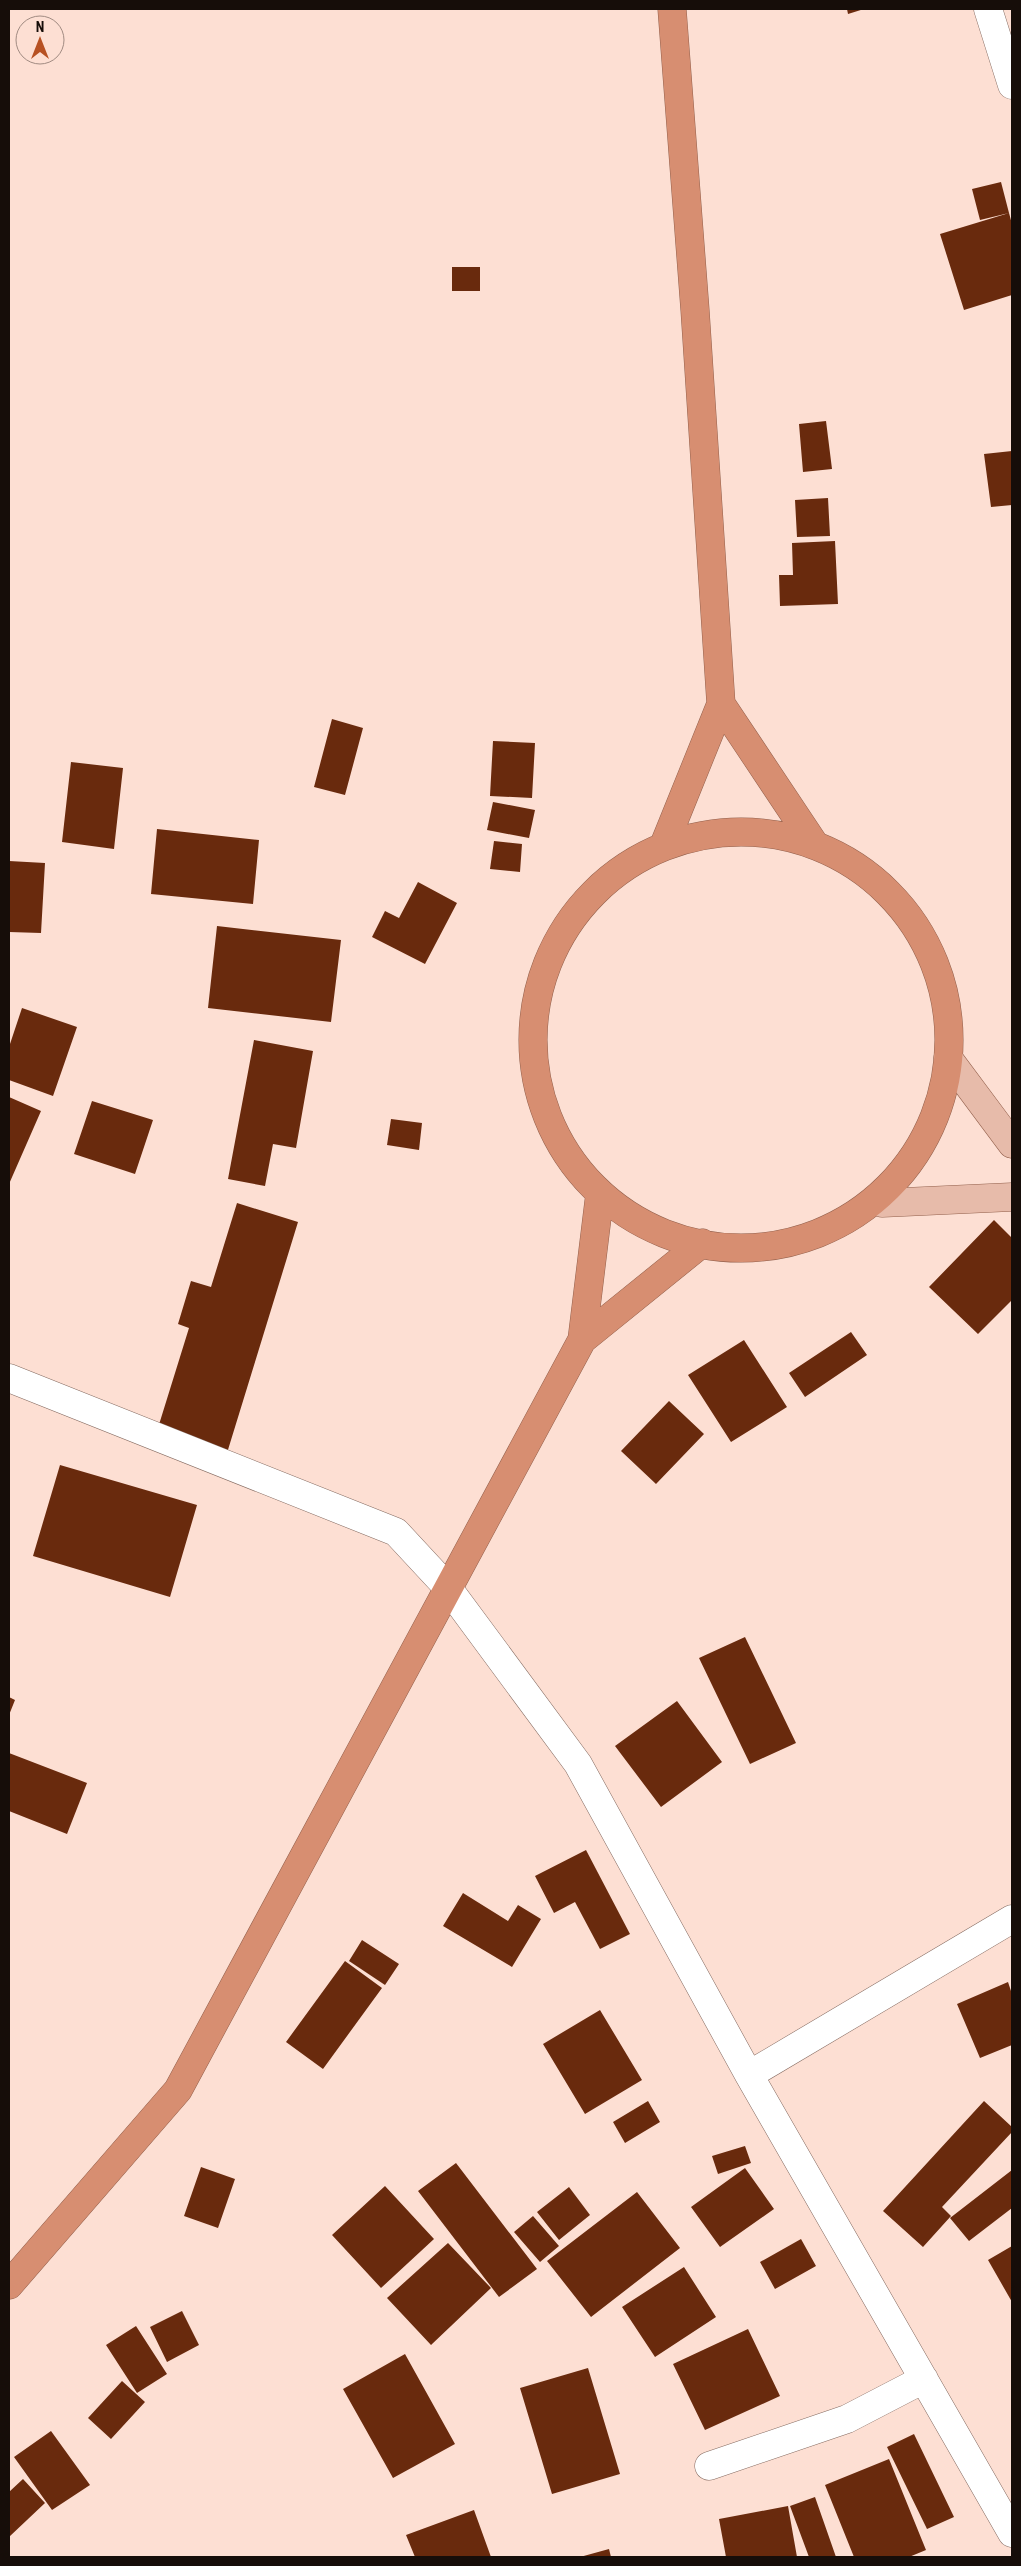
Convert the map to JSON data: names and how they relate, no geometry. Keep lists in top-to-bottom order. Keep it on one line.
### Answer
{"north":"top"}
